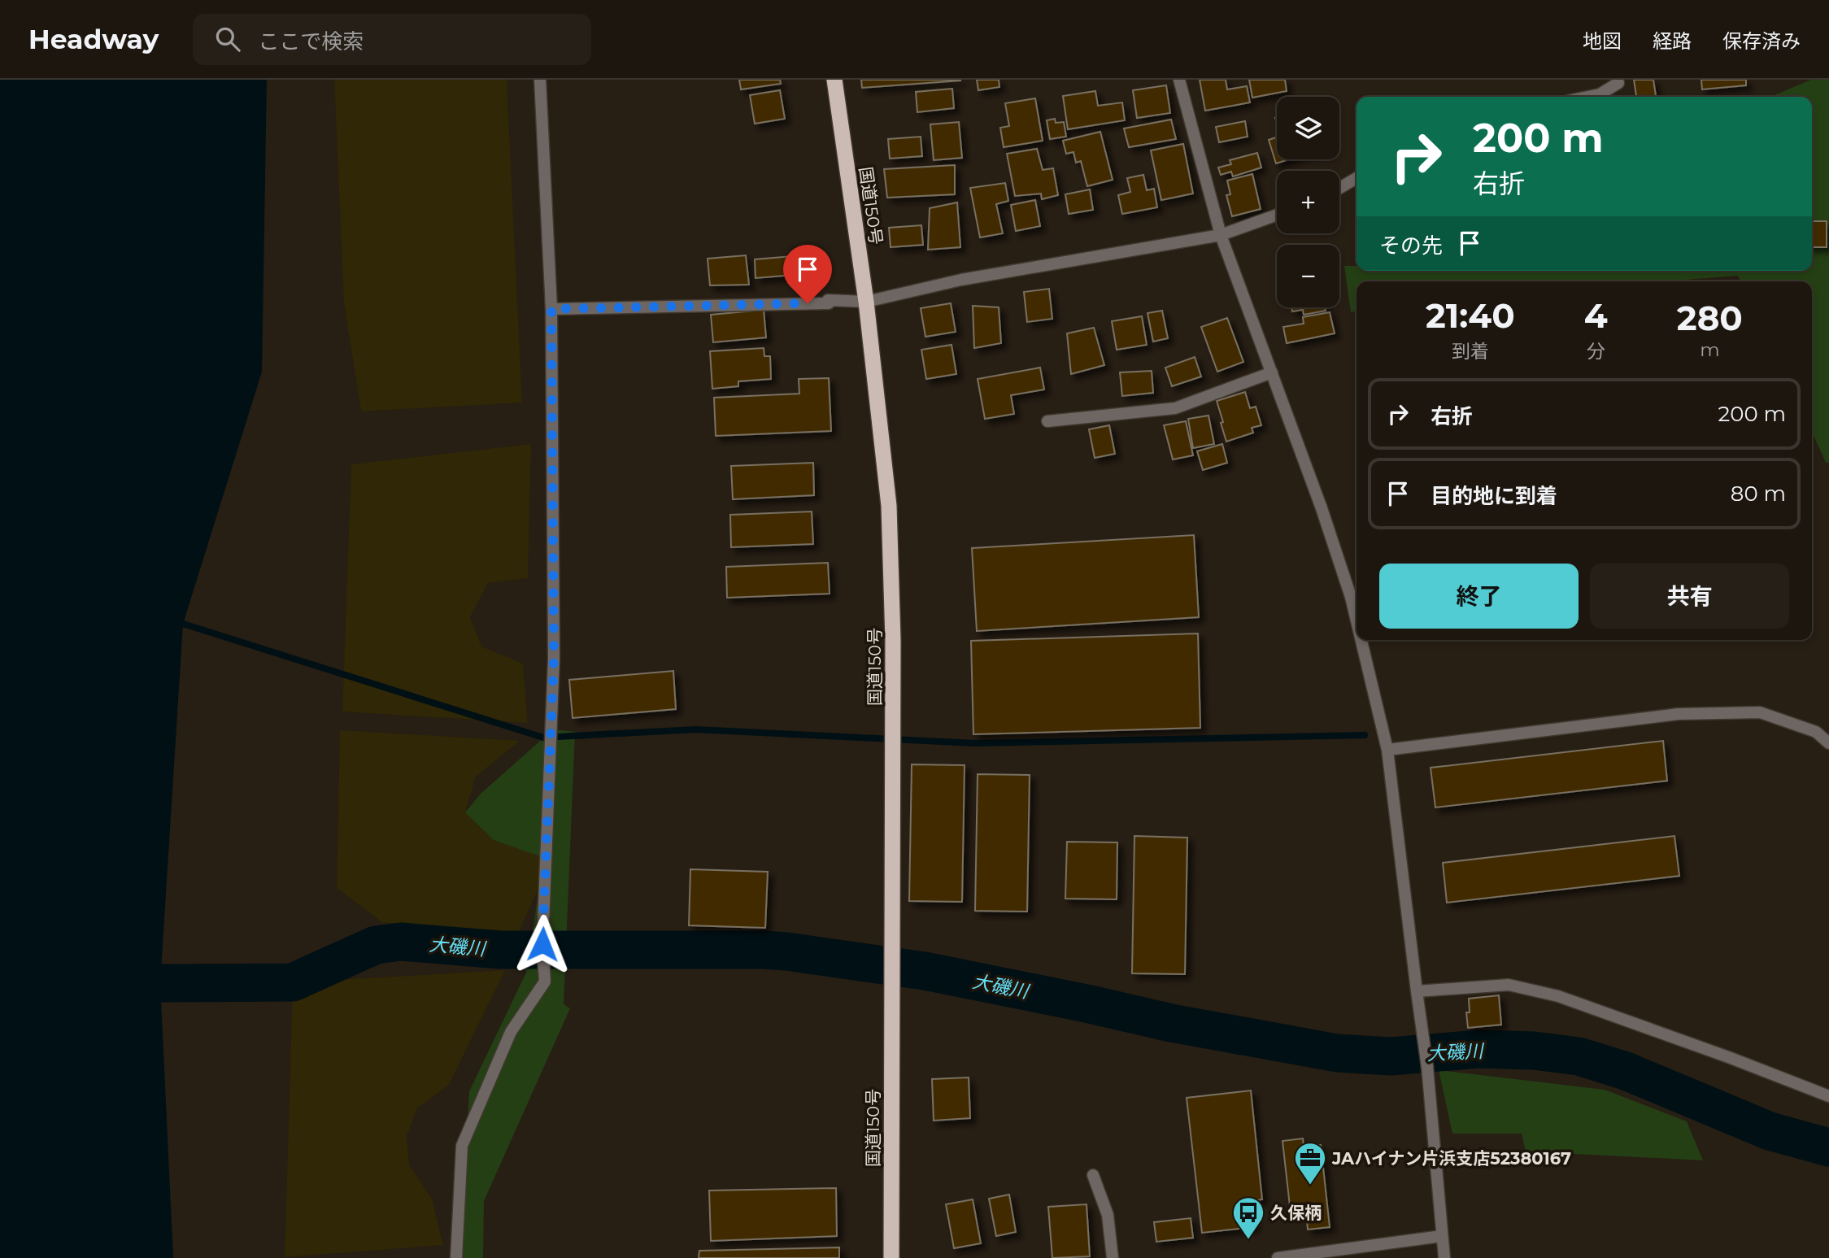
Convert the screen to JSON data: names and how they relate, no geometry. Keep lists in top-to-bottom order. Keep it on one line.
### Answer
{"streets":{"highway":["国道150号"]},"water":["大磯川"],"places":{"office":["JAハイナン片浜支店52380167"],"bus stop":["久保柄"]},"page":{"header":"Headway","search":"ここで検索","nav":["地図","経路","保存済み"],"map_buttons":["+","−"],"turn":["200 m","右折"],"then":"その先","eta":["21:40","到着","4","分","280","m"],"list":[{"name":"右折","value":"200 m"},{"name":"目的地に到着","value":"80 m"}],"buttons":["終了","共有"]}}
